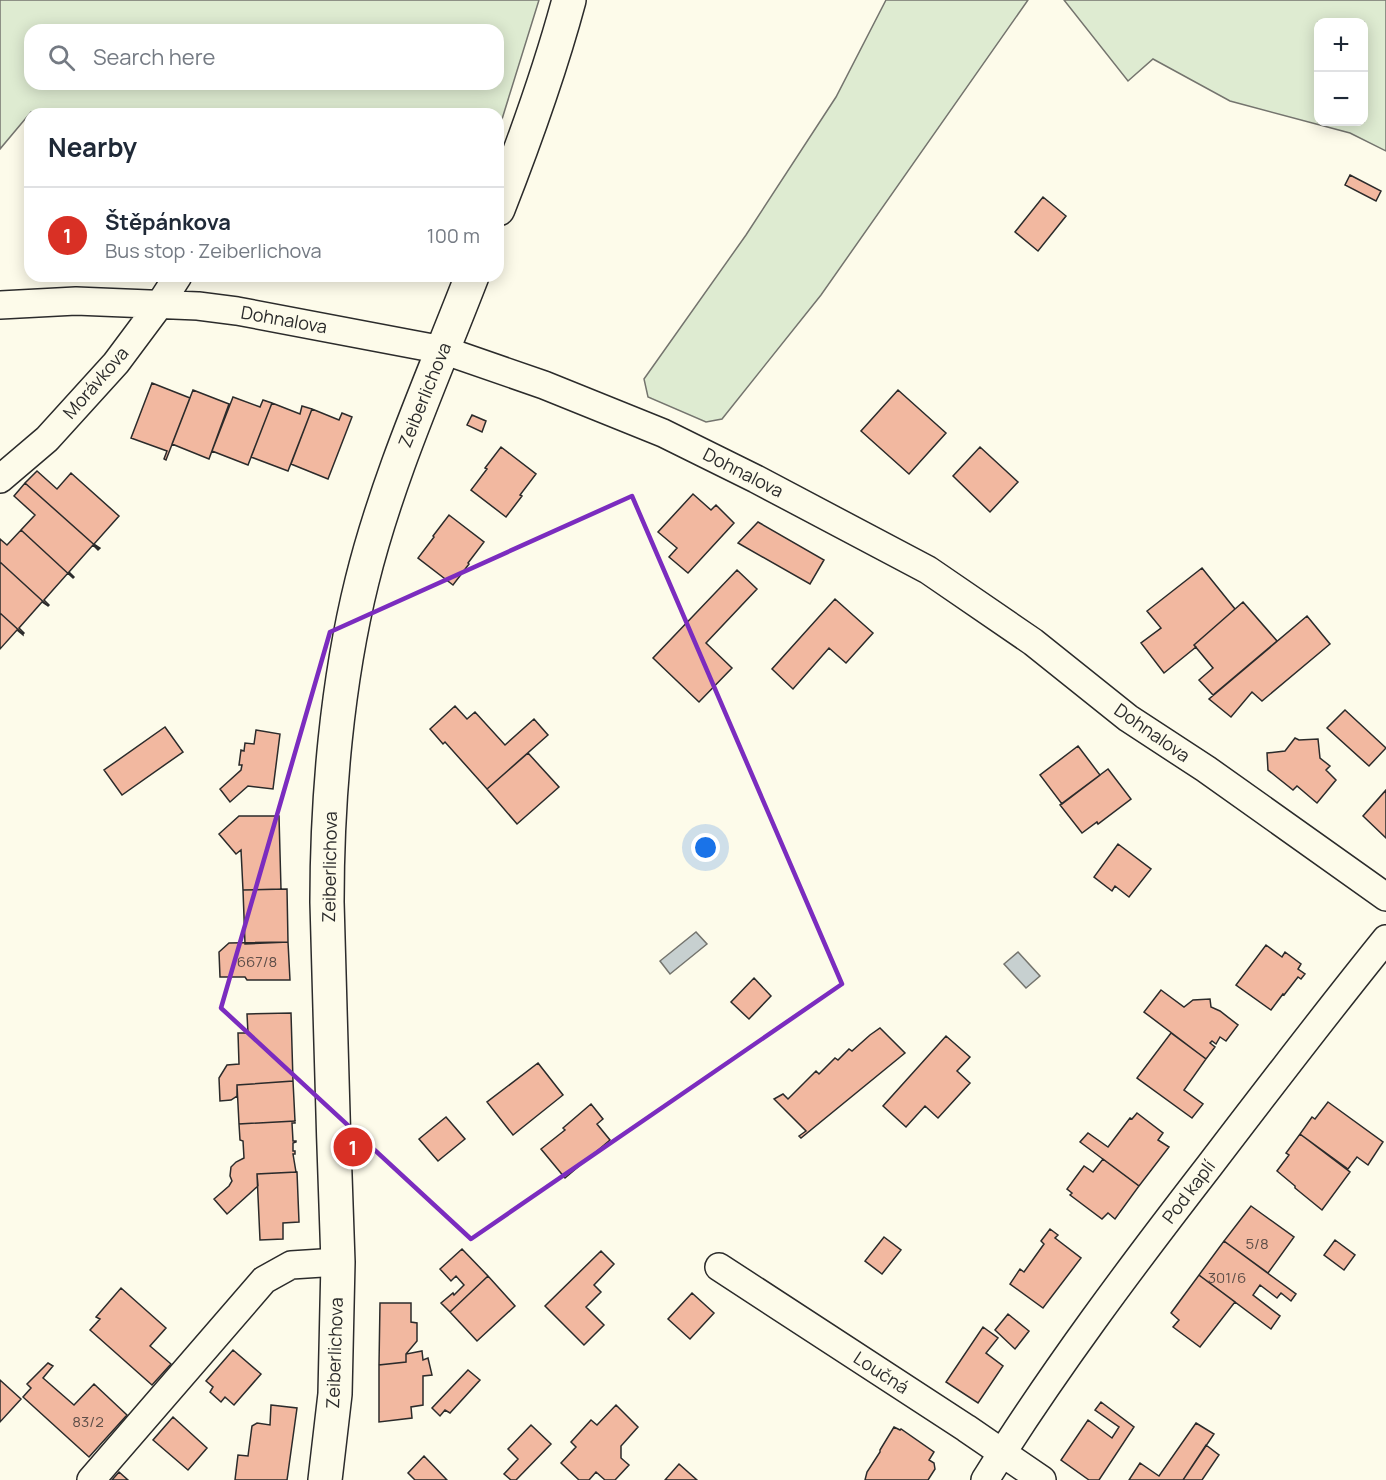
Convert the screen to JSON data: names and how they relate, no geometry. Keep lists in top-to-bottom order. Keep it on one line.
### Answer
{"streets":{"street":["Dohnalova","Morávkova","Zeiberlichova","Pod kaplí","Loučná"]},"crossings":[["Dohnalova","Morávkova"],["Dohnalova","Zeiberlichova"],["Pod kaplí","Loučná"]],"house_numbers":["667/8","5/8","301/6","83/2"],"page":{"map_buttons":["+","−"],"search":"Search here","heading":"Nearby","list":[{"mark":"1","name":"Štěpánkova","note":"Bus stop · Zeiberlichova","value":"100 m"}],"pins":"1"}}
